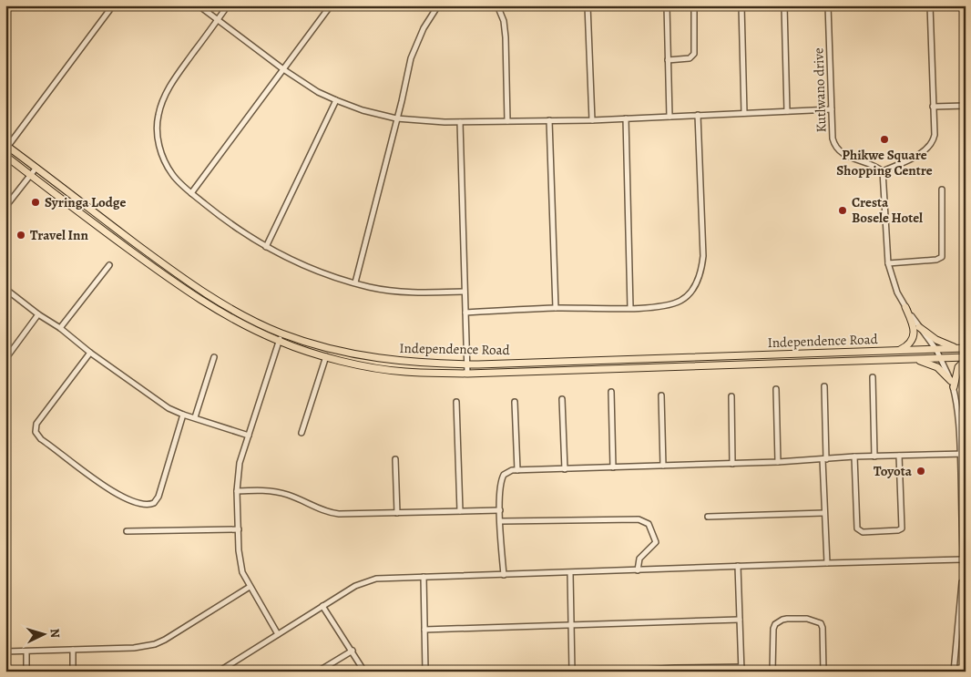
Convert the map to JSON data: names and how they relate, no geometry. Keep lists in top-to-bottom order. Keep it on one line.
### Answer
{"streets":{"main road":["Independence Road"],"street":["Kutlwano drive"]},"places":["Phikwe Square Shopping Centre","Syringa Lodge","Cresta Bosele Hotel","Travel Inn","Toyota"],"north":"right"}
